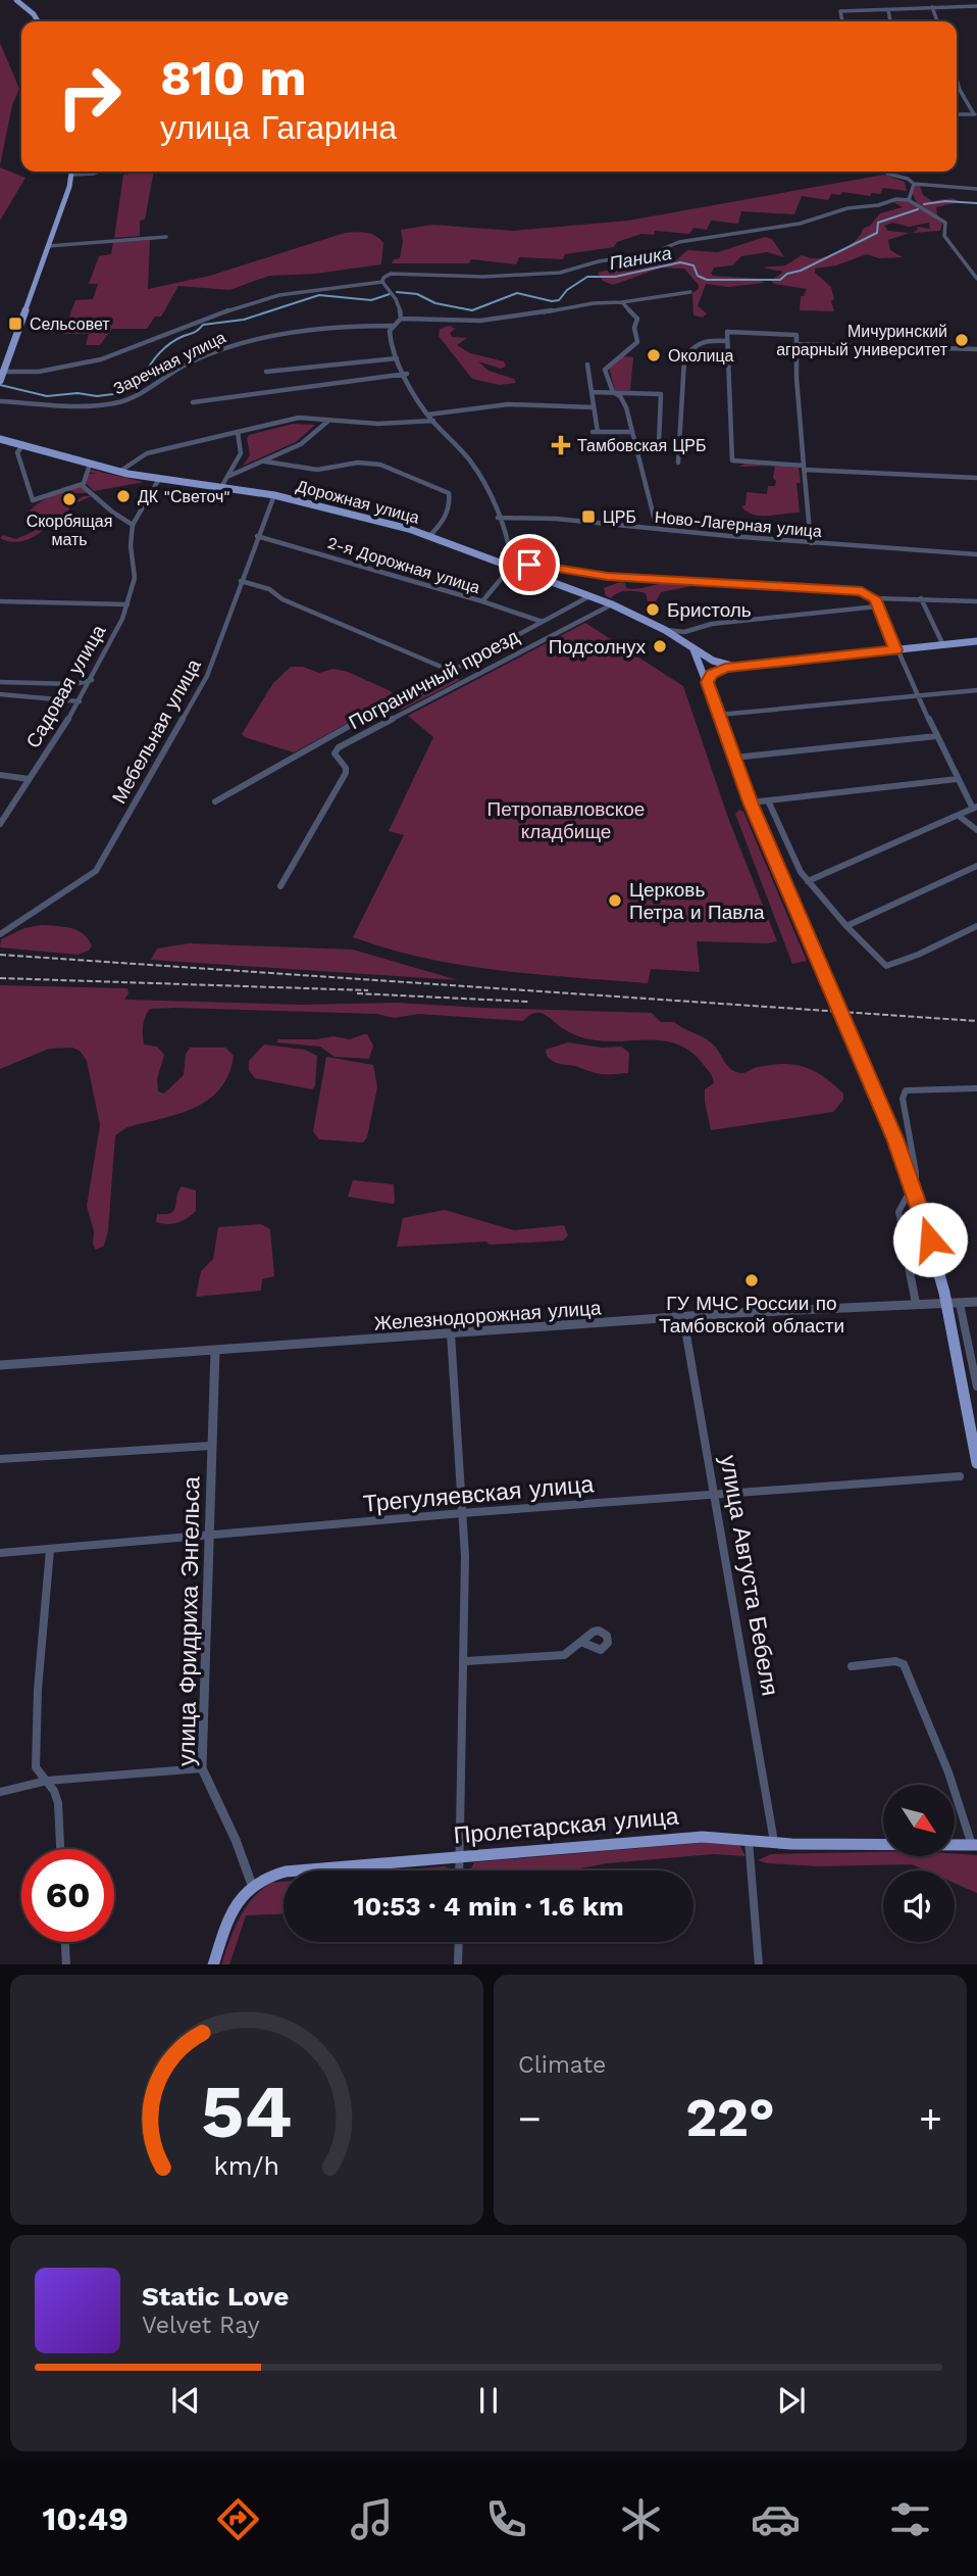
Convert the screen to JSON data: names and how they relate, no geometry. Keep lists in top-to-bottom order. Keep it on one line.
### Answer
{"streets":{"main road":["Дорожная улица","Пролетарская улица"],"street":["Заречная улица","Ново-Лагерная улица","2-я Дорожная улица","Пограничный проезд","Садовая улица","Мебельная улица","Железнодорожная улица","Трегуляевская улица","улица Августа Бебеля","улица Фридриха Энгельса"]},"crossings":[["Дорожная улица","Пограничный проезд"],["Дорожная улица","Садовая улица"],["Дорожная улица","Мебельная улица"],["2-я Дорожная улица","Мебельная улица"],["Железнодорожная улица","улица Августа Бебеля"],["Железнодорожная улица","улица Фридриха Энгельса"],["Трегуляевская улица","улица Августа Бебеля"],["Трегуляевская улица","улица Фридриха Энгельса"],["улица Августа Бебеля","Пролетарская улица"],["улица Фридриха Энгельса","Пролетарская улица"]],"water":["Паника"],"parks":["Петропавловское кладбище"],"places":{"transit":["Сельсовет","ЦРБ"],"other":["Мичуринский аграрный университет","Околица","ДК \"Светоч\"","Скорбящая мать","Бристоль","Подсолнух","Церковь Петра и Павла","ГУ МЧС России по Тамбовской области"],"health":["Тамбовская ЦРБ"]},"north":"bottom right","page":{"turn":["810 m","улица Гагарина"],"limit":"60","trip":"10:53 · 4 min · 1.6 km","tile":"Climate","heat":["−","22°","+"],"song":["Static Love","Velvet Ray"],"tabs":"10:49","gauge":["54","km/h"]}}
